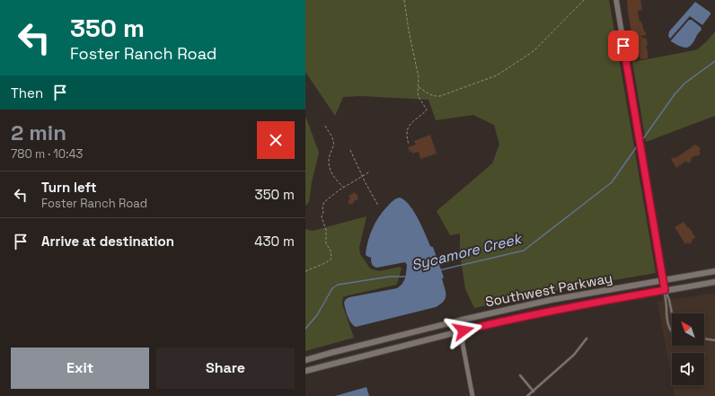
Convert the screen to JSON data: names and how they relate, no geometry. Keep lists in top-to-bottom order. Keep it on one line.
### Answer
{"streets":{"main road":["Southwest Parkway"]},"water":["Sycamore Creek"],"north":"top left","page":{"turn":["350 m","Foster Ranch Road"],"then":"Then","heading":["2 min","780 m · 10:43"],"list":[{"name":"Turn left","note":"Foster Ranch Road","value":"350 m"},{"name":"Arrive at destination","value":"430 m"}],"buttons":["Exit","Share"]}}
